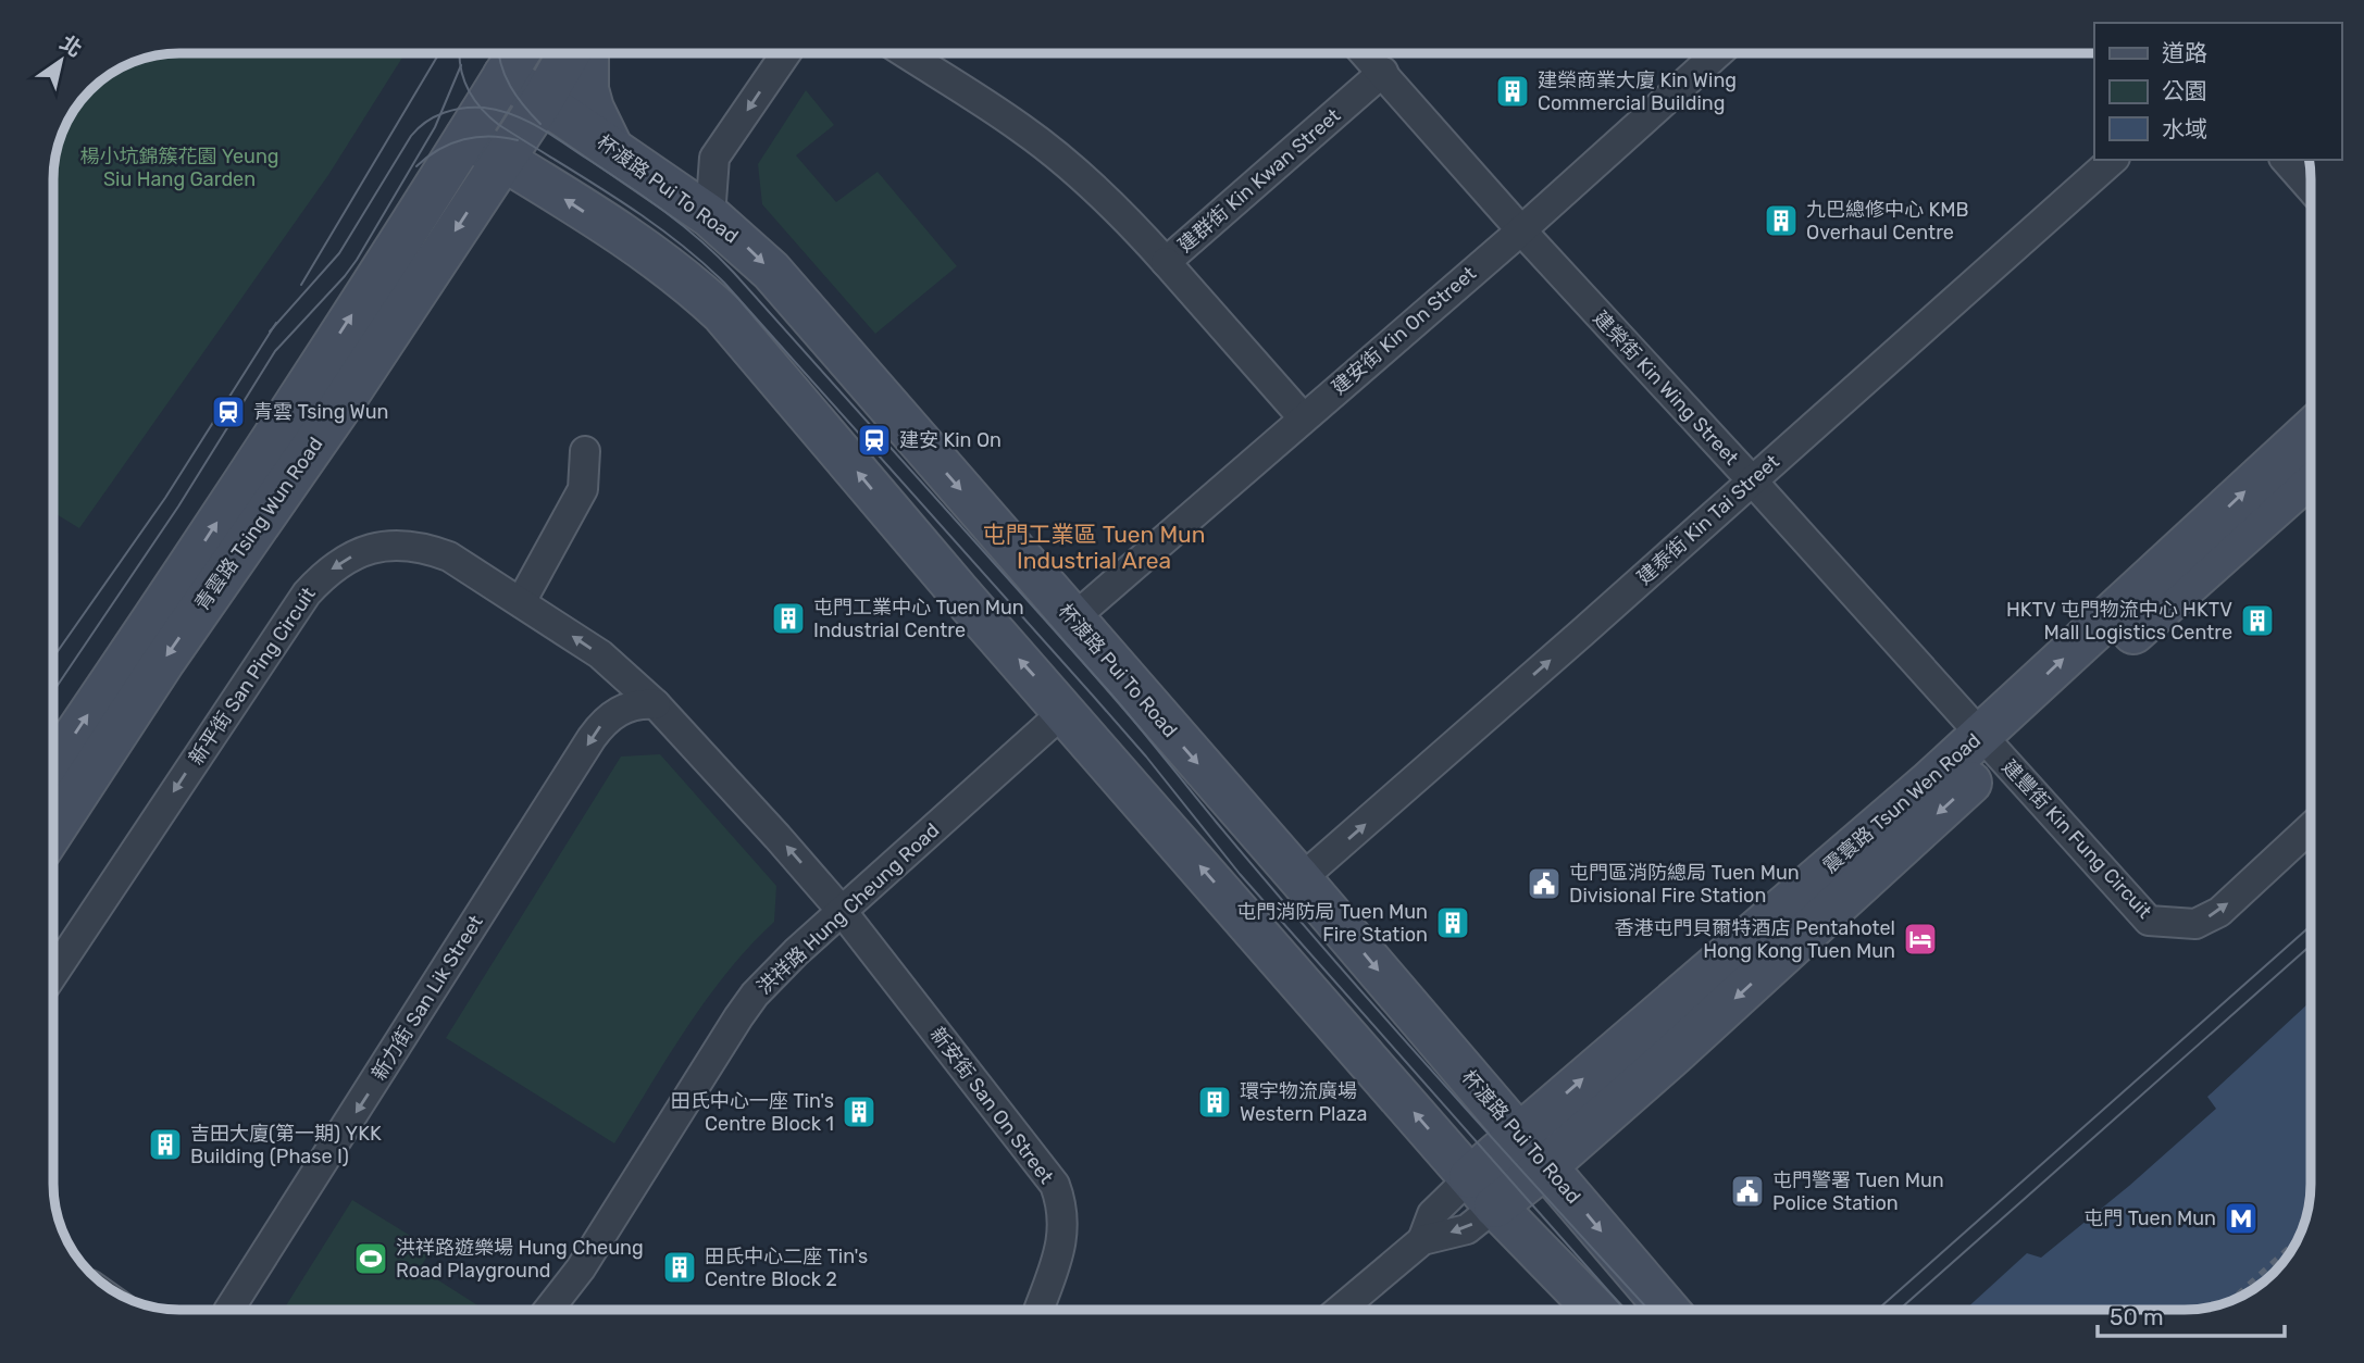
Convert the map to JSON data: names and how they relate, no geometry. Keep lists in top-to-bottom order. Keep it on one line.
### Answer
{"streets":{"main road":["杯渡路 Pui To Road","青雲路 Tsing Wun Road","震寰路 Tsun Wen Road"],"street":["建群街 Kin Kwan Street","建安街 Kin On Street","建榮街 Kin Wing Street","建泰街 Kin Tai Street","新平街 San Ping Circuit","建豐街 Kin Fung Circuit","洪祥路 Hung Cheung Road","新力街 San Lik Street","新安街 San On Street"]},"crossings":[["建群街 Kin Kwan Street","建榮街 Kin Wing Street"],["杯渡路 Pui To Road","建安街 Kin On Street"],["杯渡路 Pui To Road","建泰街 Kin Tai Street"],["杯渡路 Pui To Road","青雲路 Tsing Wun Road"],["杯渡路 Pui To Road","震寰路 Tsun Wen Road"],["建安街 Kin On Street","建榮街 Kin Wing Street"],["建榮街 Kin Wing Street","建泰街 Kin Tai Street"],["建榮街 Kin Wing Street","震寰路 Tsun Wen Road"],["建榮街 Kin Wing Street","建豐街 Kin Fung Circuit"],["新平街 San Ping Circuit","洪祥路 Hung Cheung Road"],["新平街 San Ping Circuit","新力街 San Lik Street"],["新平街 San Ping Circuit","新安街 San On Street"],["震寰路 Tsun Wen Road","建豐街 Kin Fung Circuit"],["洪祥路 Hung Cheung Road","新安街 San On Street"]],"one_way":["建泰街 Kin Tai Street","新力街 San Lik Street"],"districts":["屯門工業區 Tuen Mun Industrial Area"],"parks":["楊小坑錦簇花園 Yeung Siu Hang Garden"],"places":{"building":["建榮商業大廈 Kin Wing Commercial Building","九巴總修中心 KMB Overhaul Centre","屯門工業中心 Tuen Mun Industrial Centre","HKTV 屯門物流中心 HKTV Mall Logistics Centre","屯門消防局 Tuen Mun Fire Station","環宇物流廣場 Western Plaza","田氏中心一座 Tin's Centre Block 1","吉田大廈(第一期) YKK Building (Phase I)","田氏中心二座 Tin's Centre Block 2"],"station":["青雲 Tsing Wun","建安 Kin On"],"public building":["屯門區消防總局 Tuen Mun Divisional Fire Station","屯門警署 Tuen Mun Police Station"],"hotel":["香港屯門貝爾特酒店 Pentahotel Hong Kong Tuen Mun"],"metro station":["屯門 Tuen Mun"],"sports":["洪祥路遊樂場 Hung Cheung Road Playground"]},"legend":["道路","公園","水域"],"scale_bar":"50 m","north":"top right"}
